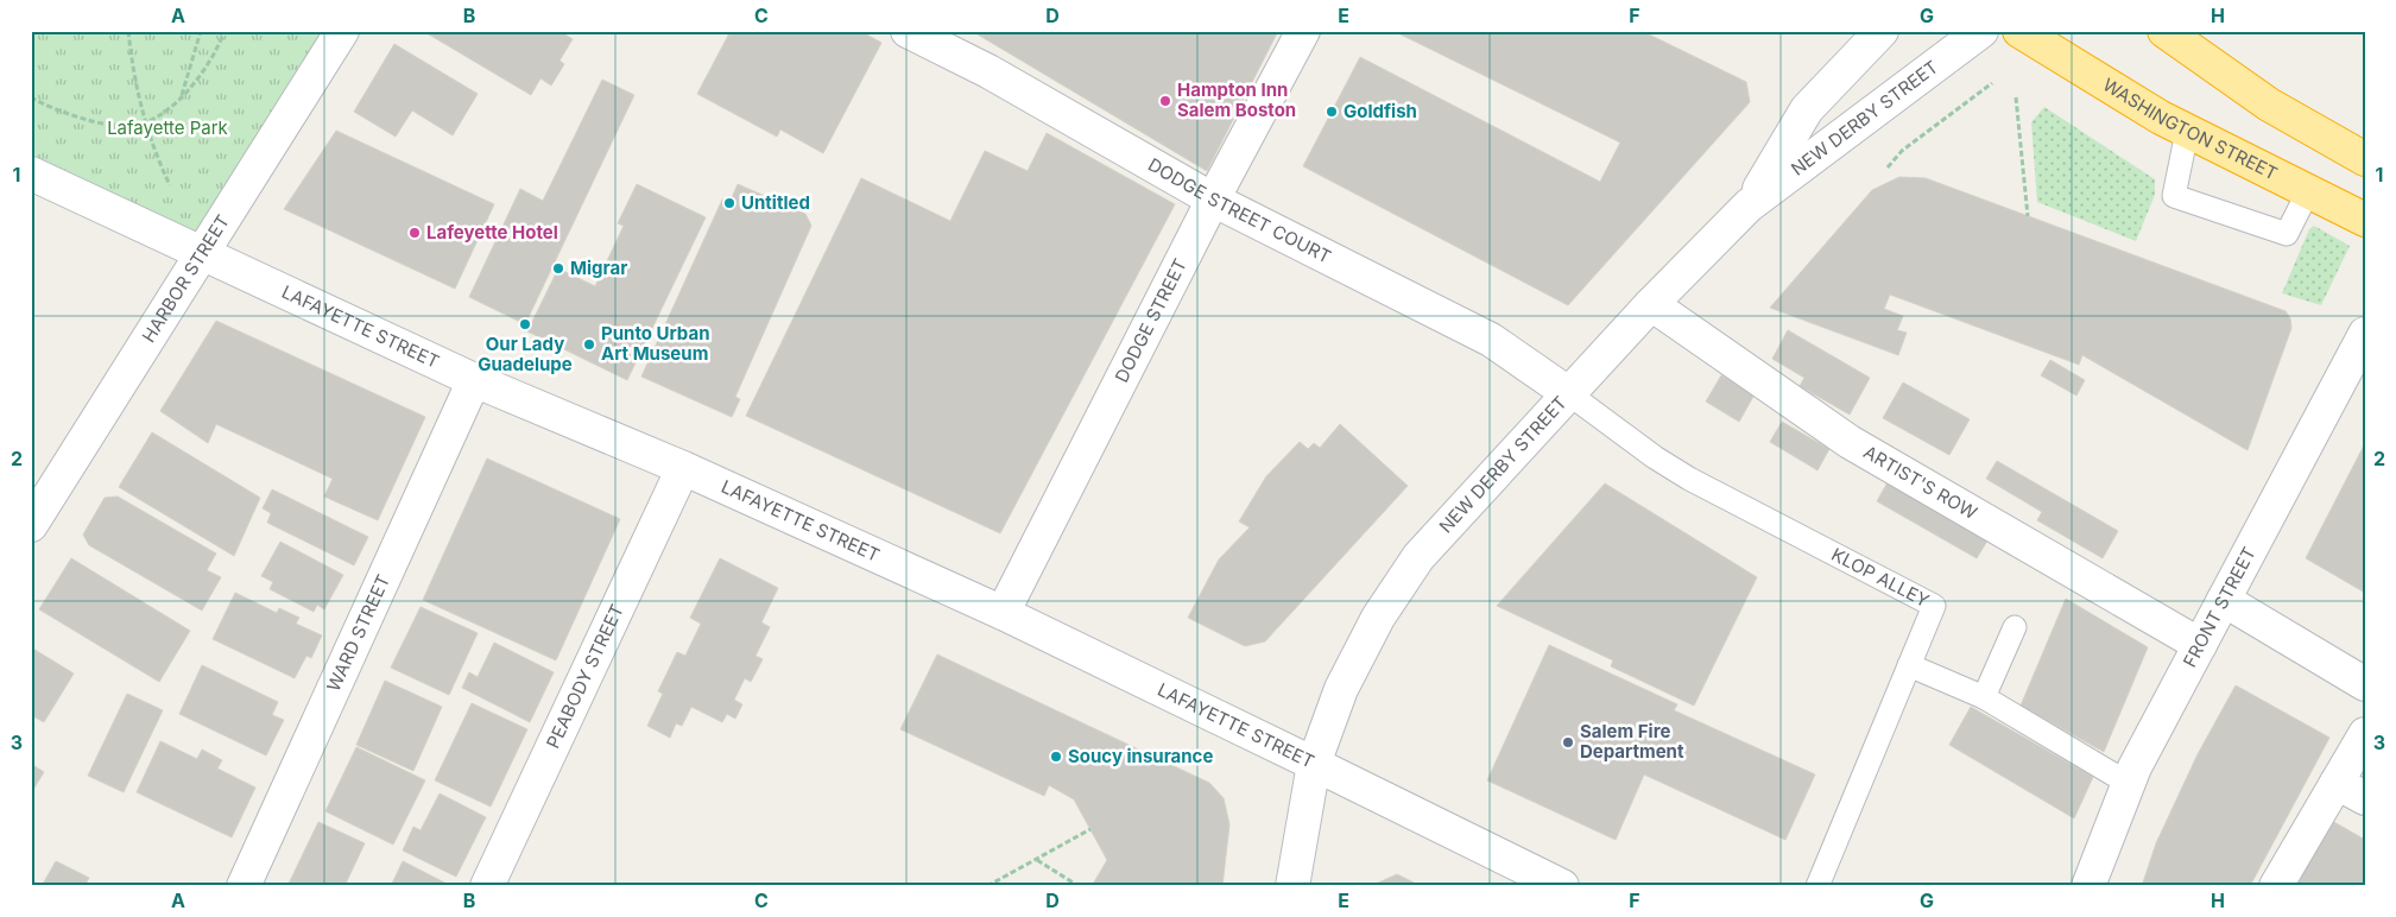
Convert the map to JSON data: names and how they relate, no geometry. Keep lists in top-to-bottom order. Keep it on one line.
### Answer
{"streets":{"highway":["WASHINGTON STREET"],"street":["NEW DERBY STREET","DODGE STREET COURT","HARBOR STREET","DODGE STREET","LAFAYETTE STREET","ARTIST'S ROW","FRONT STREET","WARD STREET","PEABODY STREET"],"lane":["KLOP ALLEY"]},"crossings":[["NEW DERBY STREET","DODGE STREET COURT"],["NEW DERBY STREET","LAFAYETTE STREET"],["NEW DERBY STREET","ARTIST'S ROW"],["NEW DERBY STREET","KLOP ALLEY"],["DODGE STREET COURT","DODGE STREET"],["DODGE STREET COURT","KLOP ALLEY"],["HARBOR STREET","LAFAYETTE STREET"],["DODGE STREET","LAFAYETTE STREET"],["LAFAYETTE STREET","WARD STREET"],["LAFAYETTE STREET","PEABODY STREET"],["ARTIST'S ROW","FRONT STREET"]],"parks":["Lafayette Park"],"places":["Hampton Inn Salem Boston","Goldfish","Untitled","Lafeyette Hotel","Migrar","Our Lady Guadelupe","Punto Urban Art Museum","Salem Fire Department","Soucy insurance"],"grid":{"columns":["A","B","C","D","E","F","G","H"],"rows":["1","2","3"]}}
